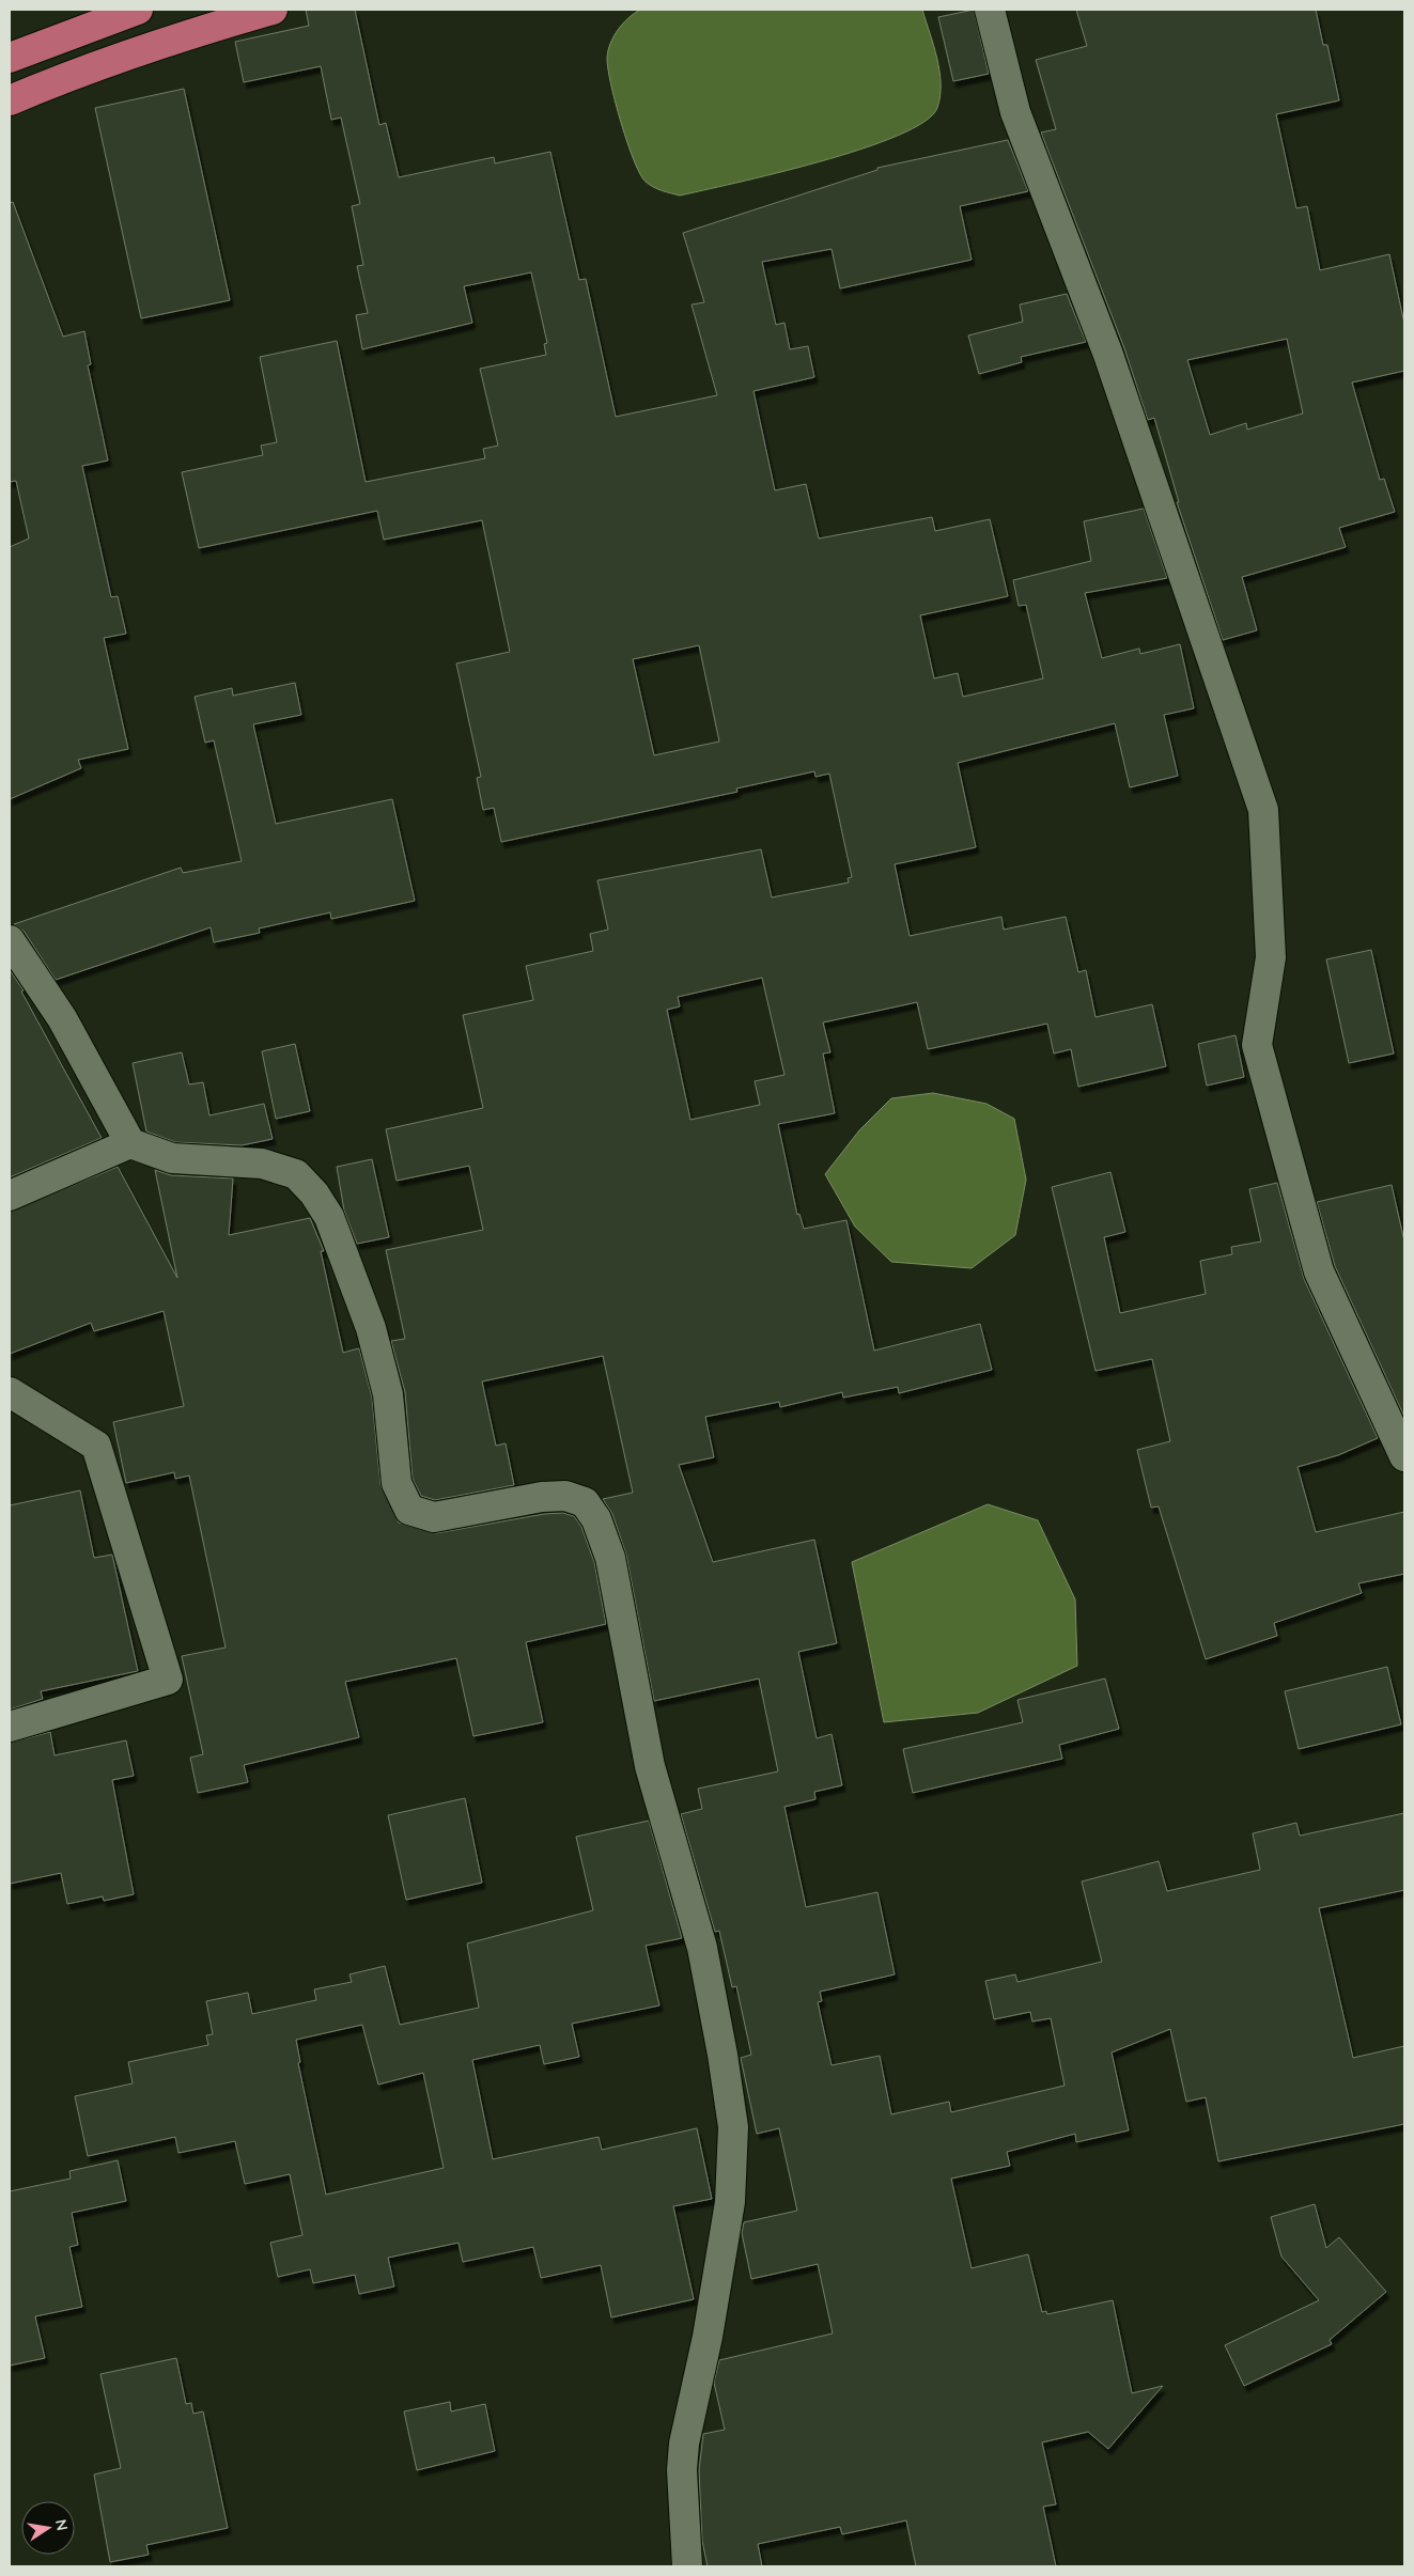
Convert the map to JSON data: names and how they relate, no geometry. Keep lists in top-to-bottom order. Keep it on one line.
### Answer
{"north":"right"}
